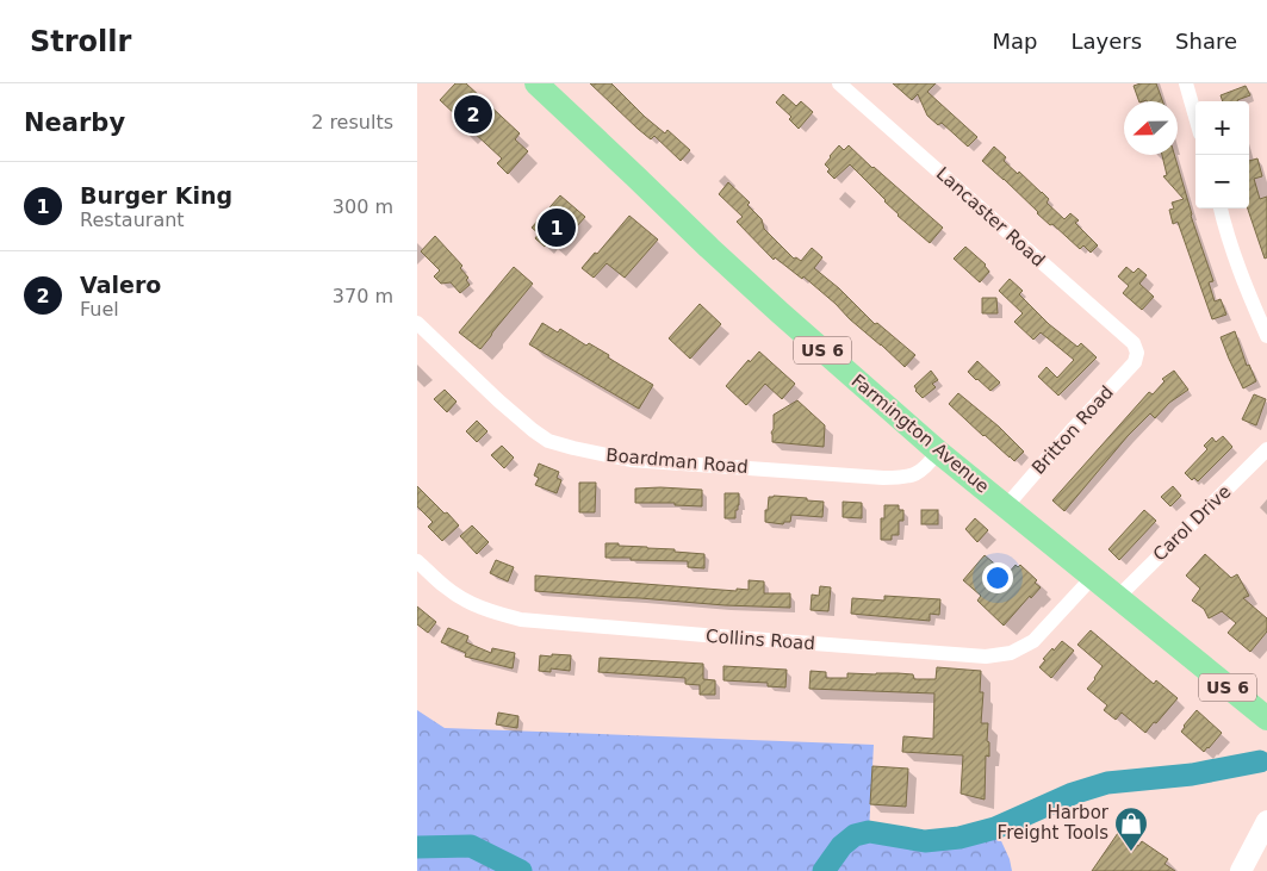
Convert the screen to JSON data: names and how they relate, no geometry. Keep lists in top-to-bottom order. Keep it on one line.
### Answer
{"streets":{"highway":["US 6","Farmington Avenue"],"street":["Lancaster Road","Britton Road","Boardman Road","Carol Drive","Collins Road"]},"crossings":[["Lancaster Road","Britton Road"],["Britton Road","Farmington Avenue"],["Farmington Avenue","Boardman Road"],["Farmington Avenue","Carol Drive"],["Farmington Avenue","Collins Road"]],"places":{"shop":["Harbor Freight Tools"]},"north":"left","page":{"header":"Strollr","nav":["Map","Layers","Share"],"heading":["Nearby","2 results"],"pins":["2","1"],"map_buttons":["+","−"],"list":[{"mark":"1","name":"Burger King","note":"Restaurant","value":"300 m"},{"mark":"2","name":"Valero","note":"Fuel","value":"370 m"}]}}
